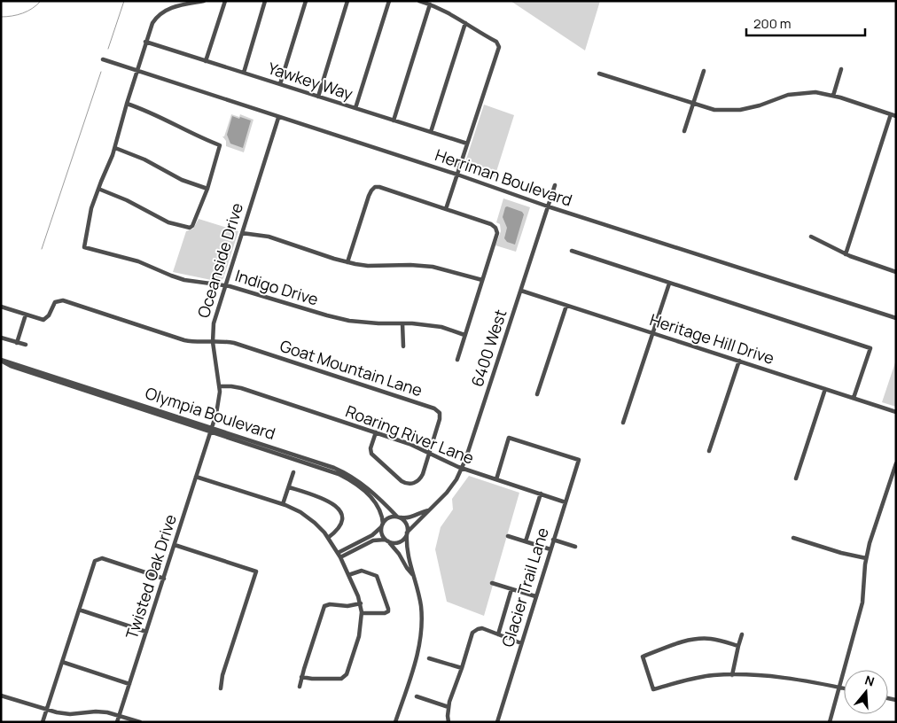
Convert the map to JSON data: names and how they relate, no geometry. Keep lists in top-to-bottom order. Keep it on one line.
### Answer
{"streets":{"street":["Yawkey Way","Herriman Boulevard","Oceanside Drive","Indigo Drive","Heritage Hill Drive","6400 West","Goat Mountain Lane","Olympia Boulevard","Roaring River Lane","Twisted Oak Drive","Glacier Trail Lane"]},"crossings":[["Herriman Boulevard","Oceanside Drive"],["Herriman Boulevard","6400 West"],["Oceanside Drive","Indigo Drive"],["Oceanside Drive","Goat Mountain Lane"],["Oceanside Drive","Olympia Boulevard"],["Oceanside Drive","Roaring River Lane"],["Oceanside Drive","Twisted Oak Drive"],["Heritage Hill Drive","6400 West"],["6400 West","Olympia Boulevard"],["6400 West","Roaring River Lane"],["Goat Mountain Lane","Roaring River Lane"],["Roaring River Lane","Glacier Trail Lane"]],"scale_bar":"200 m","north":"top"}
